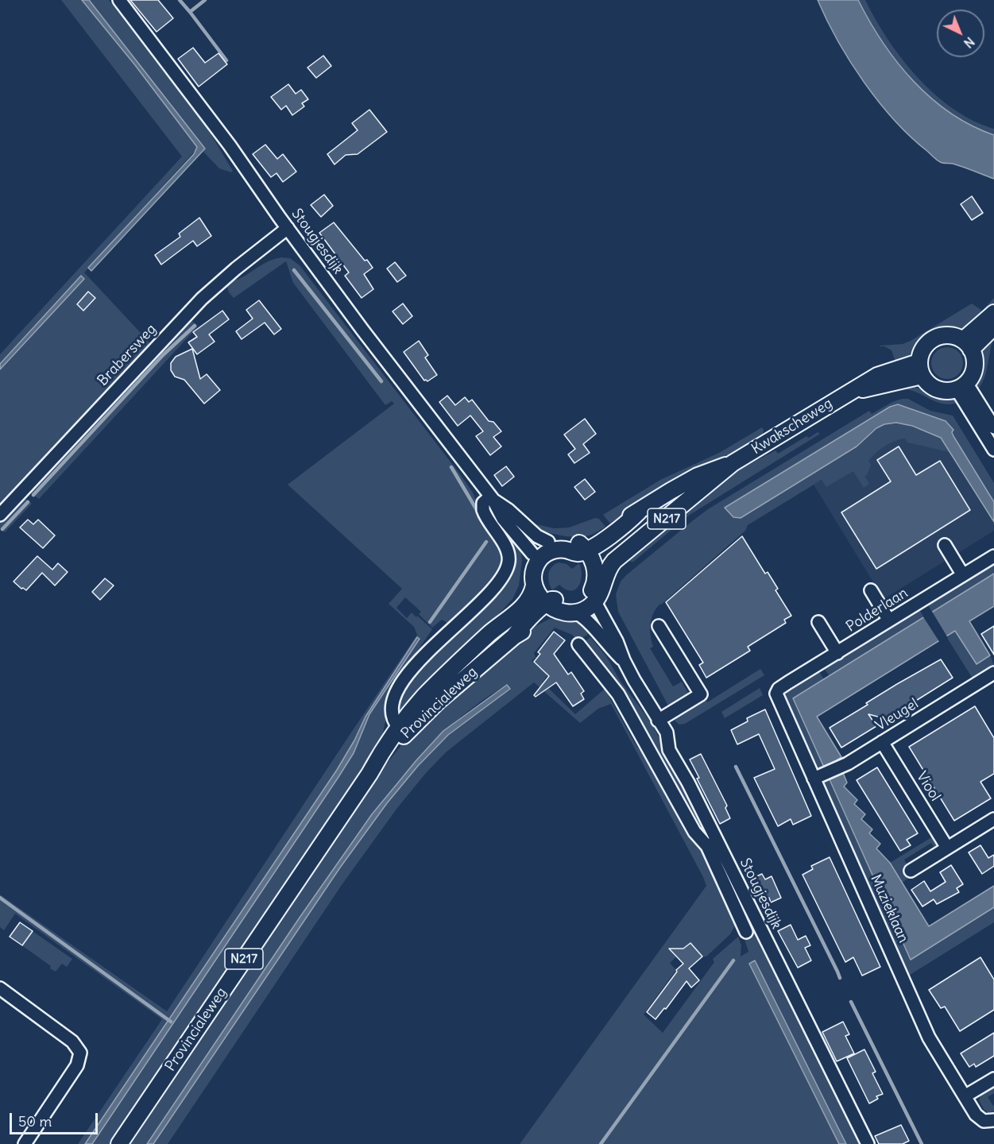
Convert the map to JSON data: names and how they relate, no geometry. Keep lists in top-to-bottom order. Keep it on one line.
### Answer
{"streets":{"main road":["Kwakscheweg","N217","Provincialeweg"],"street":["Stougjesdijk","Brabersweg","Polderlaan","Vleugel","Viool","Muzieklaan"]},"crossings":[["Stougjesdijk","Brabersweg"],["Stougjesdijk","Kwakscheweg"],["Stougjesdijk","N217"],["Kwakscheweg","N217"],["N217","Provincialeweg"],["Polderlaan","Muzieklaan"],["Vleugel","Viool"],["Vleugel","Muzieklaan"]],"scale_bar":"50 m","north":"bottom right"}
